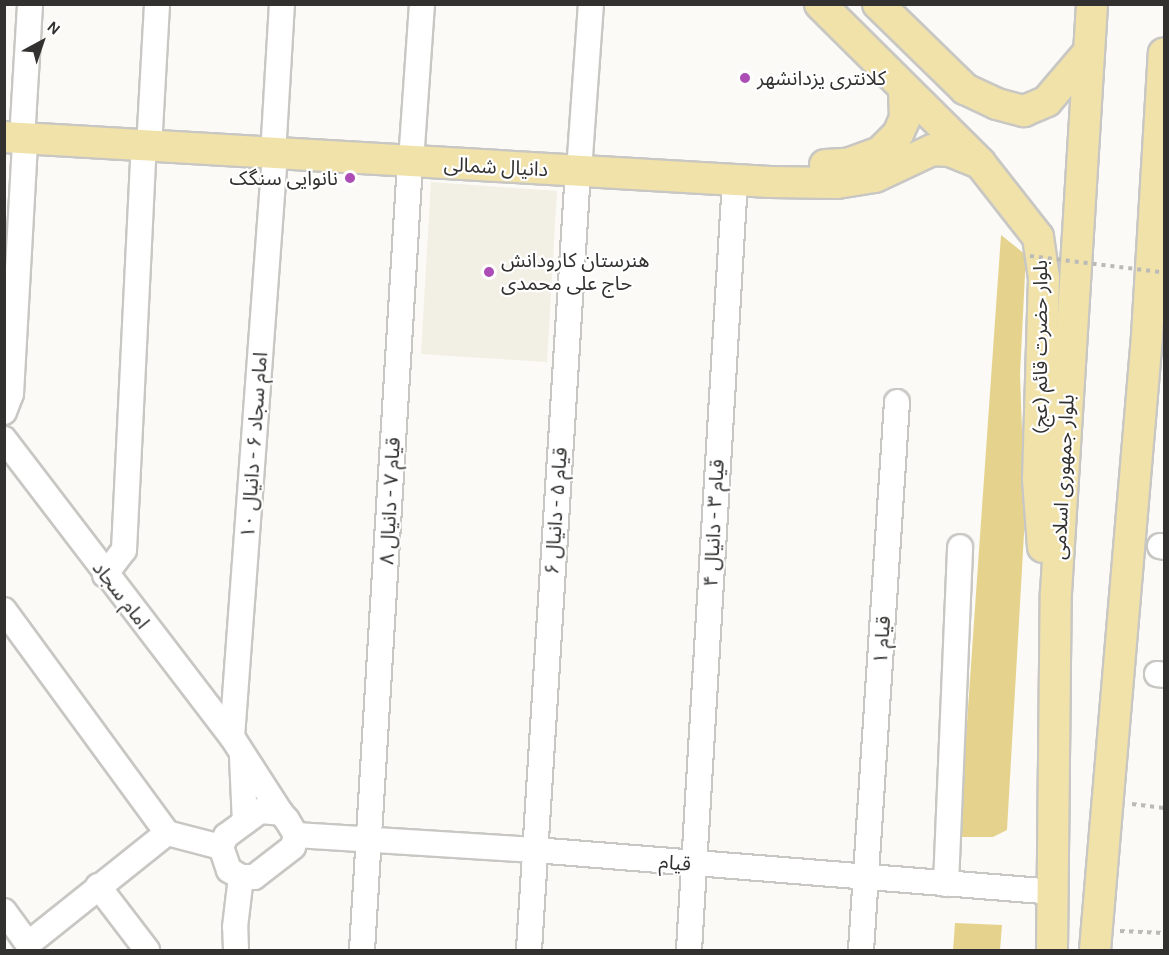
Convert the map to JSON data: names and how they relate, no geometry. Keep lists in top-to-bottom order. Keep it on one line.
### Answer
{"streets":{"main road":["دانیال شمالی","بلوار حضرت قائم (عج)","بلوار جمهوری اسلامی"],"street":["امام سجاد ۶ - دانیال ۱۰","قیام ۷ - دانیال ۸","قیام ۵ - دانیال ۶","قیام ۳ - دانیال ۴","امام سجاد","قیام ۱","قیام"]},"crossings":[["دانیال شمالی","بلوار حضرت قائم (عج)"],["دانیال شمالی","امام سجاد ۶ - دانیال ۱۰"],["دانیال شمالی","قیام ۷ - دانیال ۸"],["دانیال شمالی","قیام ۵ - دانیال ۶"],["دانیال شمالی","قیام ۳ - دانیال ۴"],["بلوار حضرت قائم (عج)","بلوار جمهوری اسلامی"],["امام سجاد ۶ - دانیال ۱۰","امام سجاد"],["امام سجاد ۶ - دانیال ۱۰","قیام"],["بلوار جمهوری اسلامی","قیام"],["قیام ۷ - دانیال ۸","قیام"],["قیام ۵ - دانیال ۶","قیام"],["قیام ۳ - دانیال ۴","قیام"],["امام سجاد","قیام"],["قیام ۱","قیام"]],"places":["کلانتری یزدانشهر","نانوایی سنگک","هنرستان کارودانش حاج علی محمدی"],"north":"top right"}
